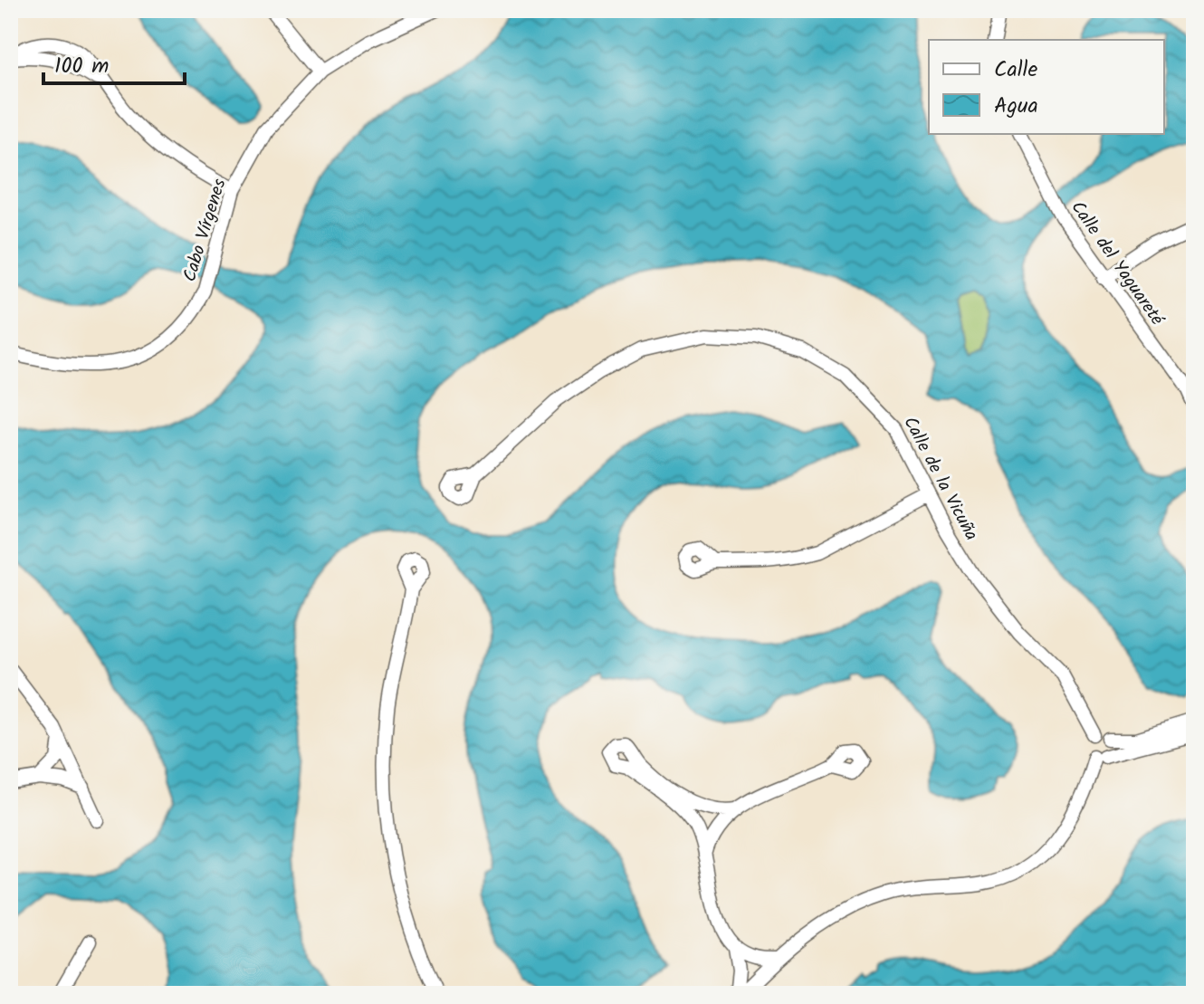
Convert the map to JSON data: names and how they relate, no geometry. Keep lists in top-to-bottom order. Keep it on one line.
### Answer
{"streets":{"street":["Cabo Vírgenes","Calle del Yaguareté","Calle de la Vicuña"]},"legend":["Calle","Agua"],"scale_bar":"100 m"}
